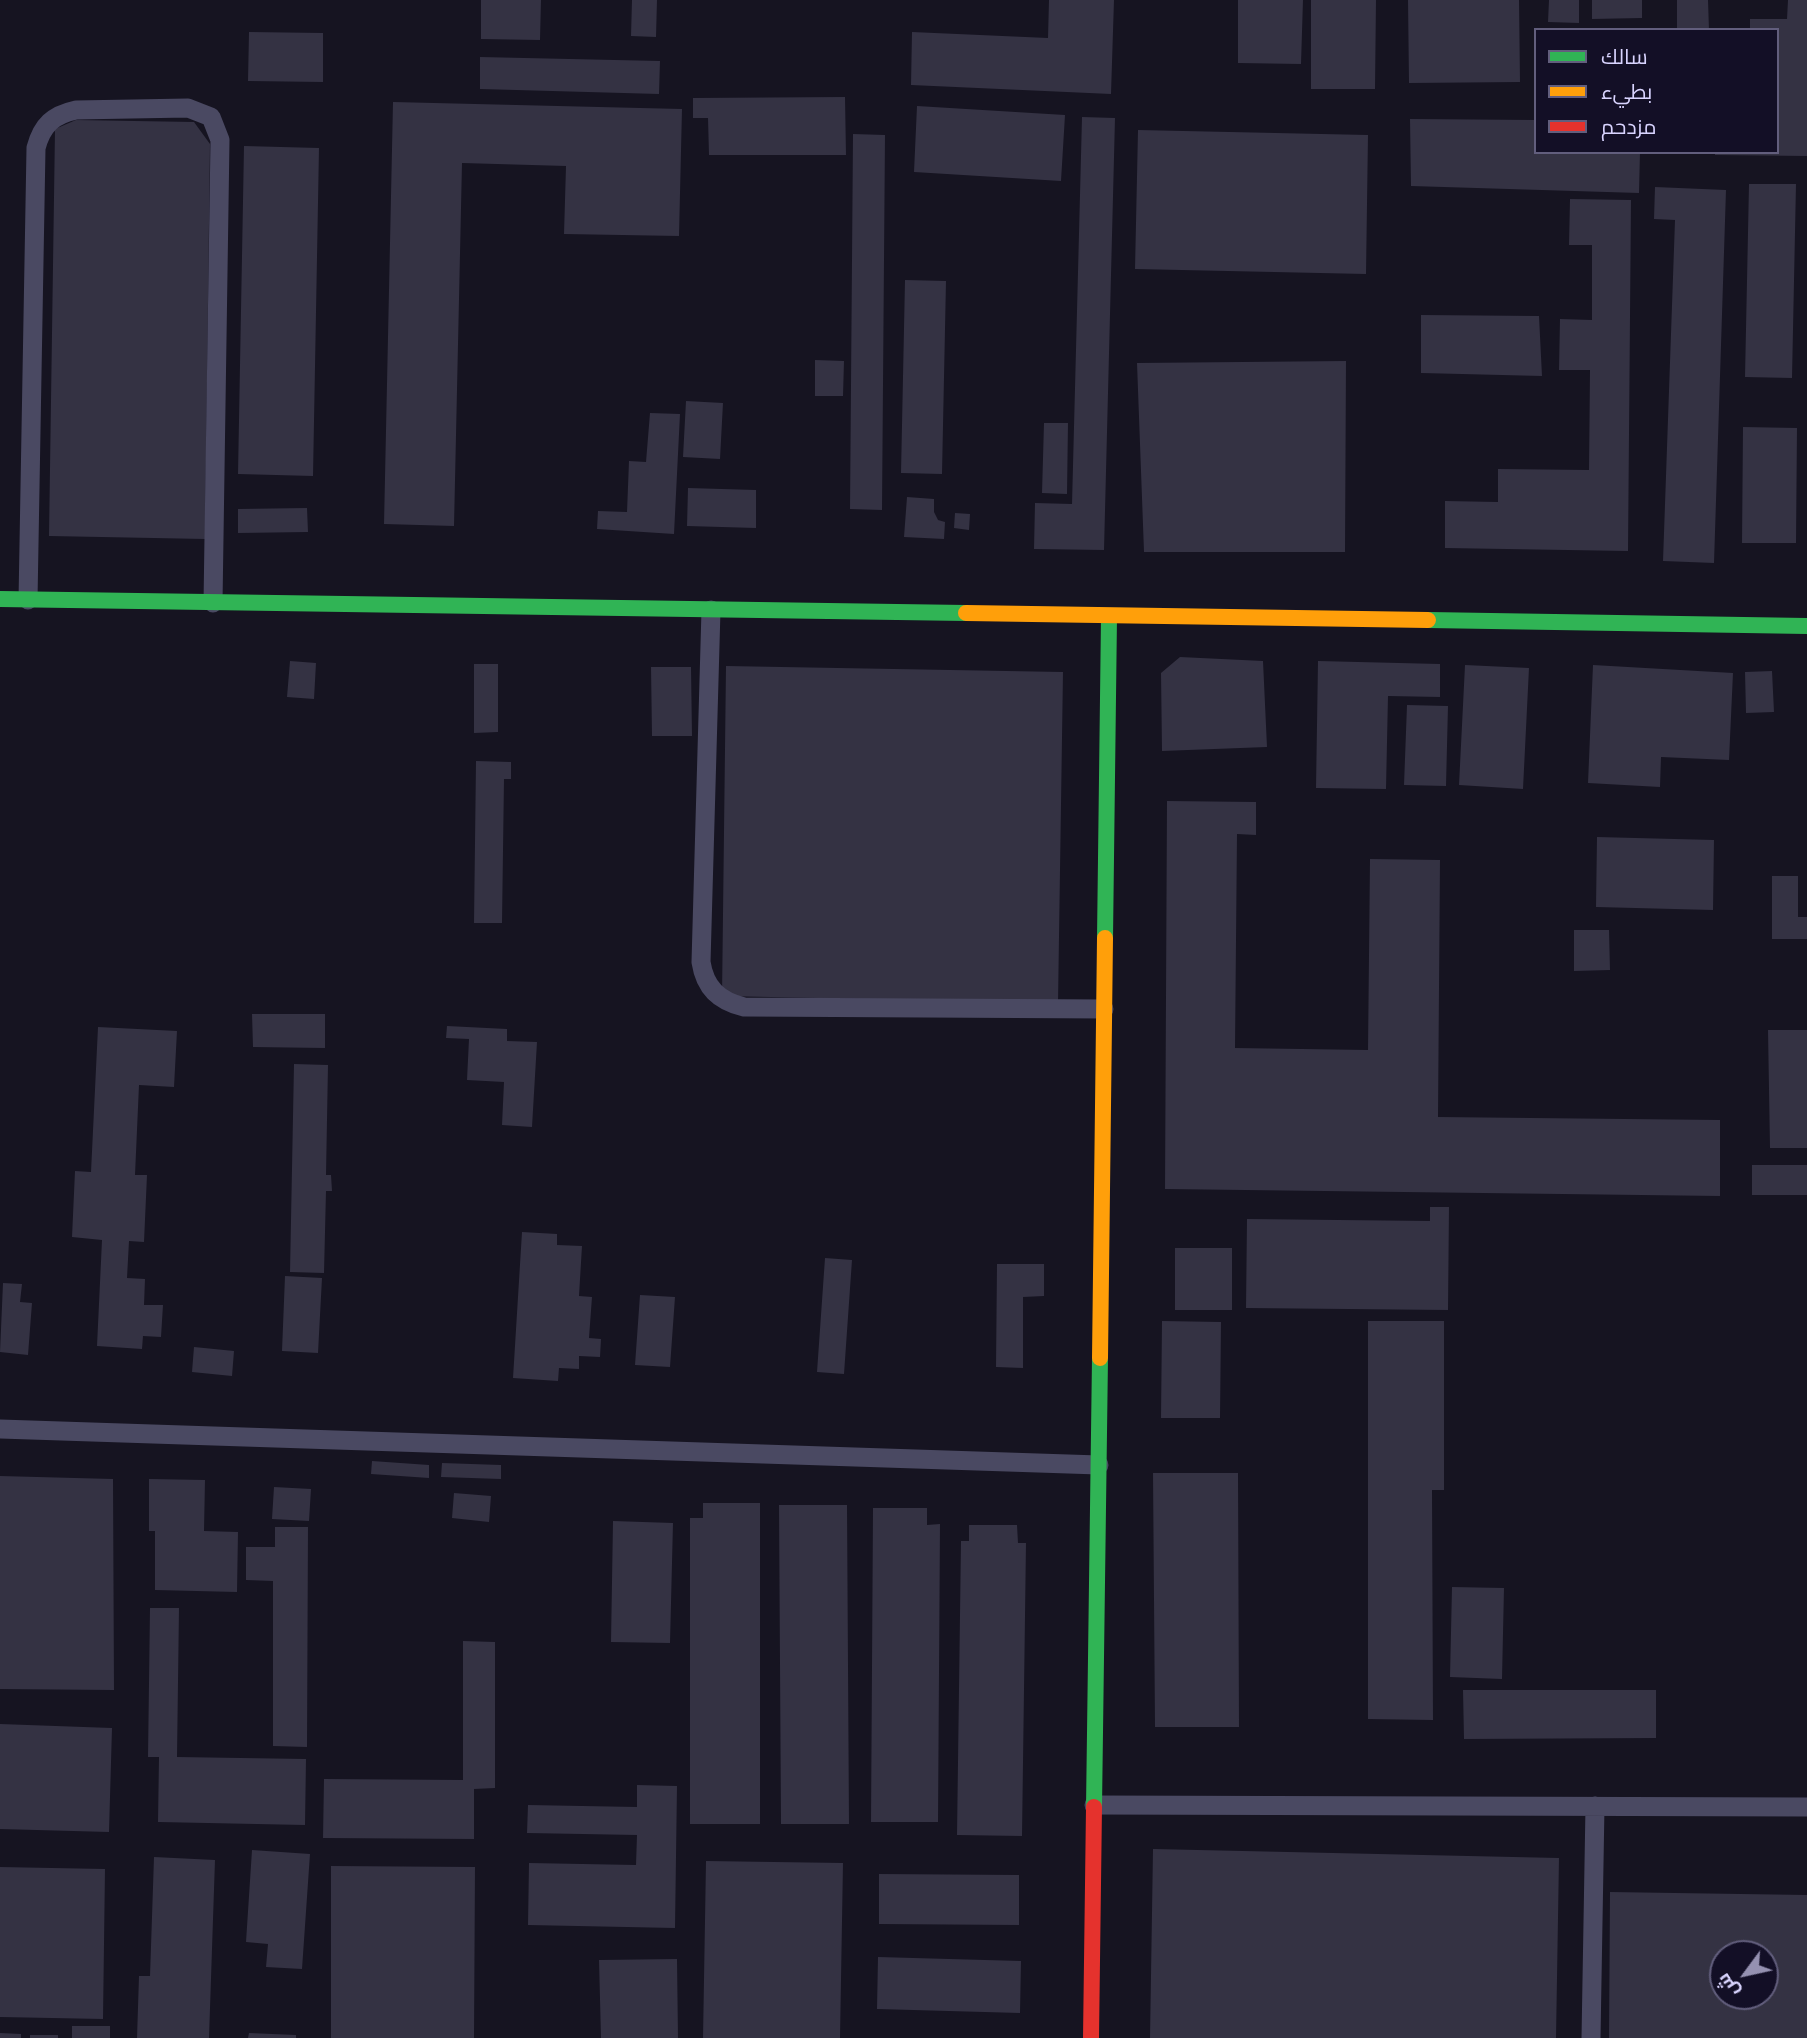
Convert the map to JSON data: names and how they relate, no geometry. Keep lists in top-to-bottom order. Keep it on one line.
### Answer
{"legend":["سالك","بطيء","مزدحم"],"north":"bottom left"}
